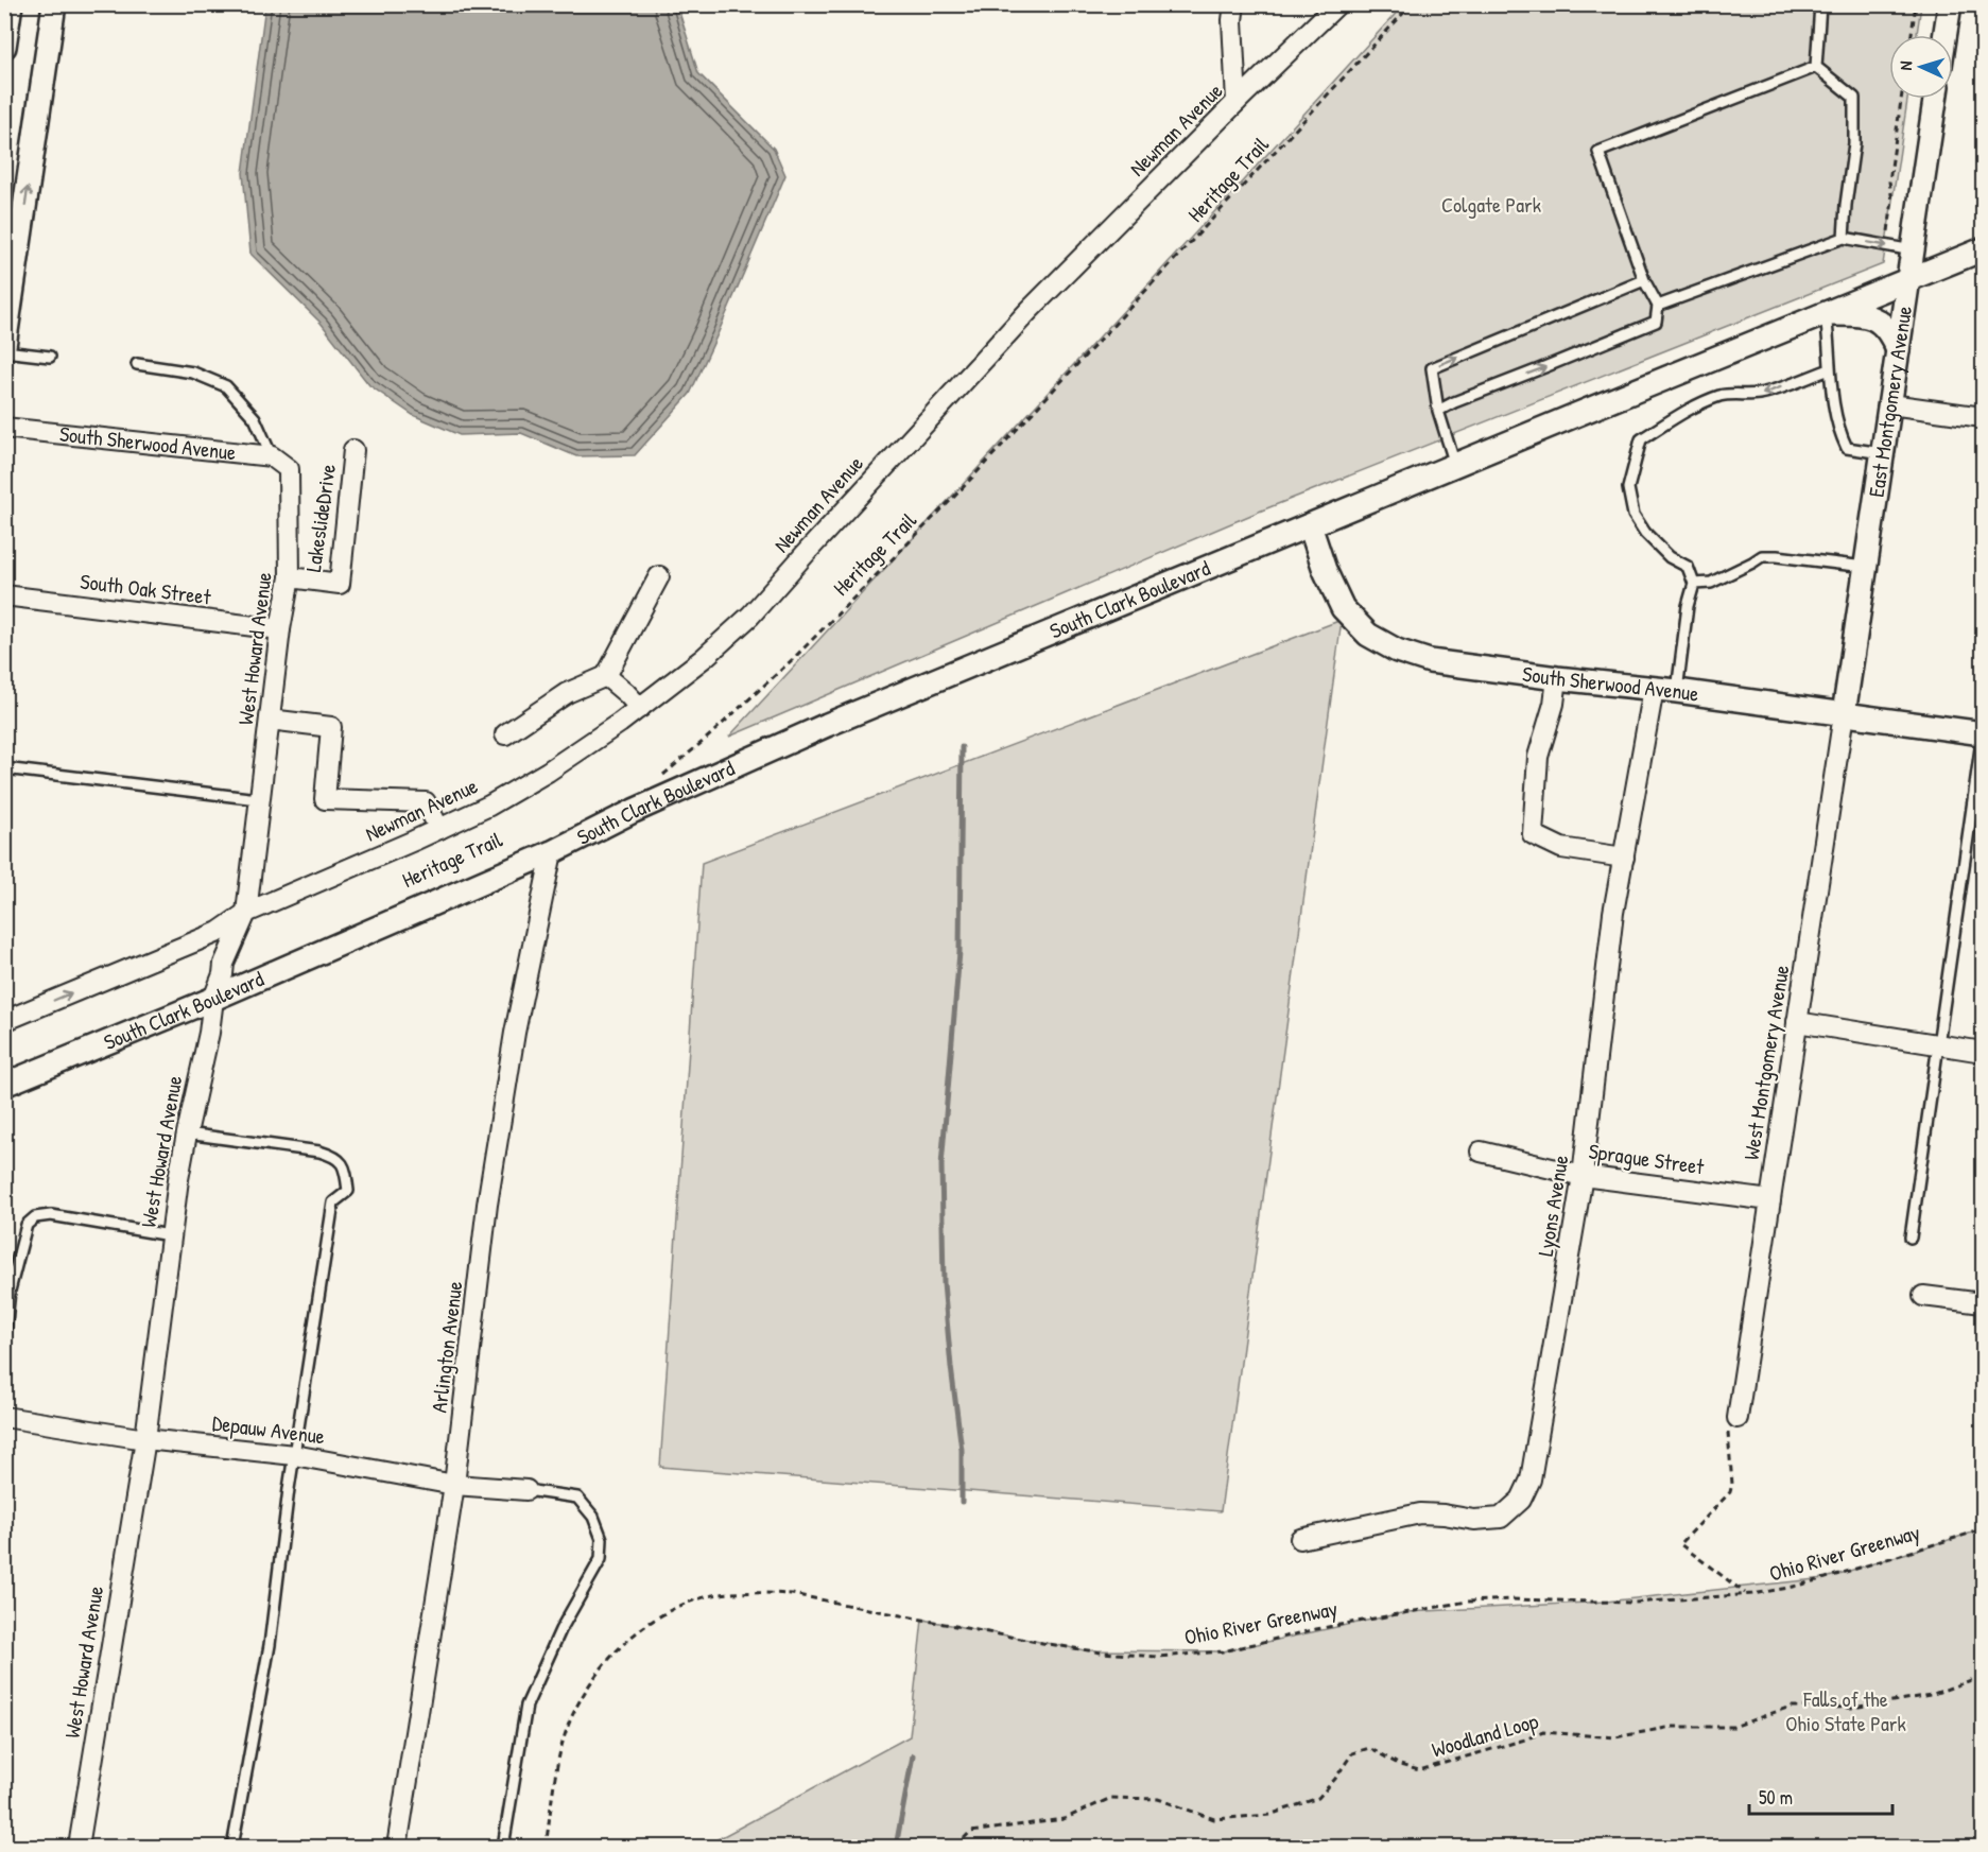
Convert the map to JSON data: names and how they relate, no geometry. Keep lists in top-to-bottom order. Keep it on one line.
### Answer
{"streets":{"street":["Newman Avenue","East Montgomery Avenue","South Sherwood Avenue","LakeslideDrive","South Oak Street","South Clark Boulevard","West Howard Avenue","West Montgomery Avenue","Sprague Street","Lyons Avenue","Arlington Avenue","Depauw Avenue"],"path":["Heritage Trail","Ohio River Greenway","Woodland Loop"]},"crossings":[["Newman Avenue","West Howard Avenue"],["East Montgomery Avenue","South Sherwood Avenue"],["East Montgomery Avenue","South Clark Boulevard"],["East Montgomery Avenue","West Montgomery Avenue"],["South Sherwood Avenue","South Clark Boulevard"],["South Sherwood Avenue","West Howard Avenue"],["South Sherwood Avenue","West Montgomery Avenue"],["South Sherwood Avenue","Lyons Avenue"],["LakeslideDrive","West Howard Avenue"],["South Oak Street","West Howard Avenue"],["South Clark Boulevard","West Howard Avenue"],["South Clark Boulevard","Arlington Avenue"],["West Howard Avenue","Depauw Avenue"],["West Montgomery Avenue","Sprague Street"],["Sprague Street","Lyons Avenue"],["Arlington Avenue","Depauw Avenue"]],"parks":["Colgate Park","Falls of the Ohio State Park"],"scale_bar":"50 m","north":"left"}
